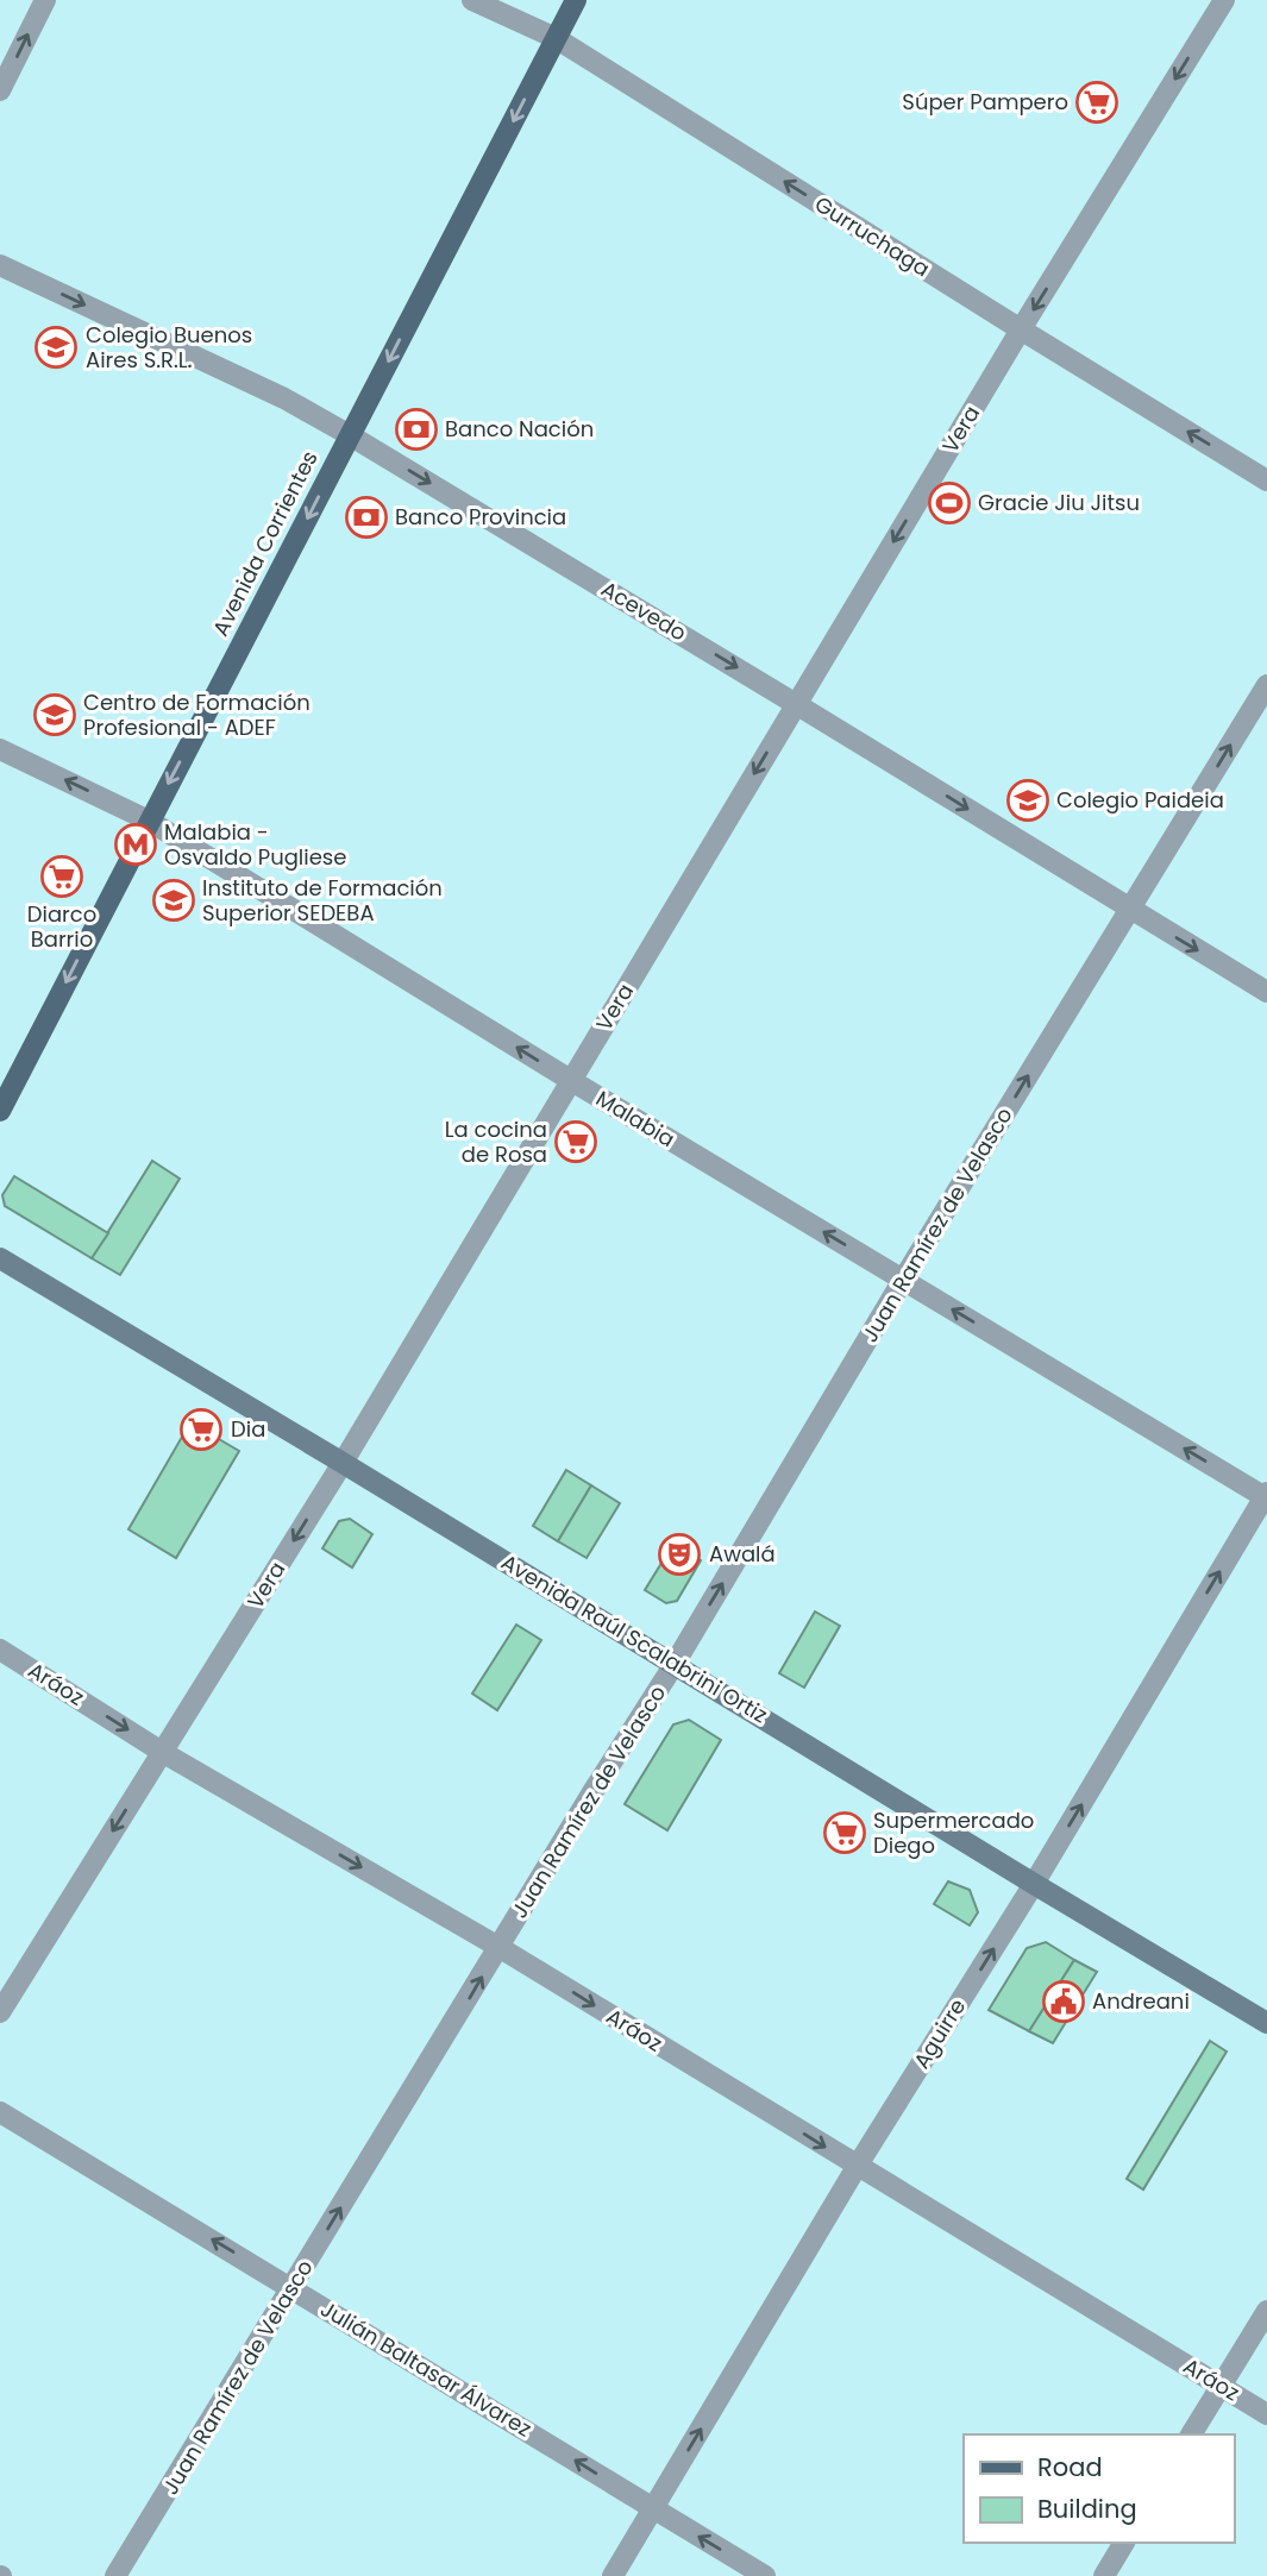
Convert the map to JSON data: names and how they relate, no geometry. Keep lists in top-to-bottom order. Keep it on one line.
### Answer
{"streets":{"main road":["Avenida Corrientes","Avenida Raúl Scalabrini Ortiz"],"street":["Gurruchaga","Vera","Acevedo","Malabia","Juan Ramírez de Velasco","Aráoz","Aguirre","Julián Baltasar Álvarez"]},"crossings":[["Gurruchaga","Vera"],["Gurruchaga","Avenida Corrientes"],["Vera","Acevedo"],["Vera","Malabia"],["Vera","Avenida Raúl Scalabrini Ortiz"],["Vera","Aráoz"],["Avenida Corrientes","Acevedo"],["Avenida Corrientes","Malabia"],["Acevedo","Juan Ramírez de Velasco"],["Malabia","Juan Ramírez de Velasco"],["Malabia","Aguirre"],["Juan Ramírez de Velasco","Avenida Raúl Scalabrini Ortiz"],["Juan Ramírez de Velasco","Aráoz"],["Juan Ramírez de Velasco","Julián Baltasar Álvarez"],["Avenida Raúl Scalabrini Ortiz","Aguirre"],["Aráoz","Aguirre"],["Aguirre","Julián Baltasar Álvarez"]],"one_way":["Gurruchaga","Vera","Avenida Corrientes","Acevedo","Malabia","Juan Ramírez de Velasco","Aráoz","Aguirre","Julián Baltasar Álvarez"],"places":{"supermarket":["Súper Pampero","Diarco Barrio","La cocina de Rosa","Dia","Supermercado Diego"],"school or university":["Colegio Buenos Aires S.R.L.","Centro de Formación Profesional - ADEF","Colegio Paideia","Instituto de Formación Superior SEDEBA"],"bank":["Banco Nación","Banco Provincia"],"sports":["Gracie Jiu Jitsu"],"metro station":["Malabia - Osvaldo Pugliese"],"theatre":["Awalá"],"public building":["Andreani"]},"legend":["Road","Building"]}
